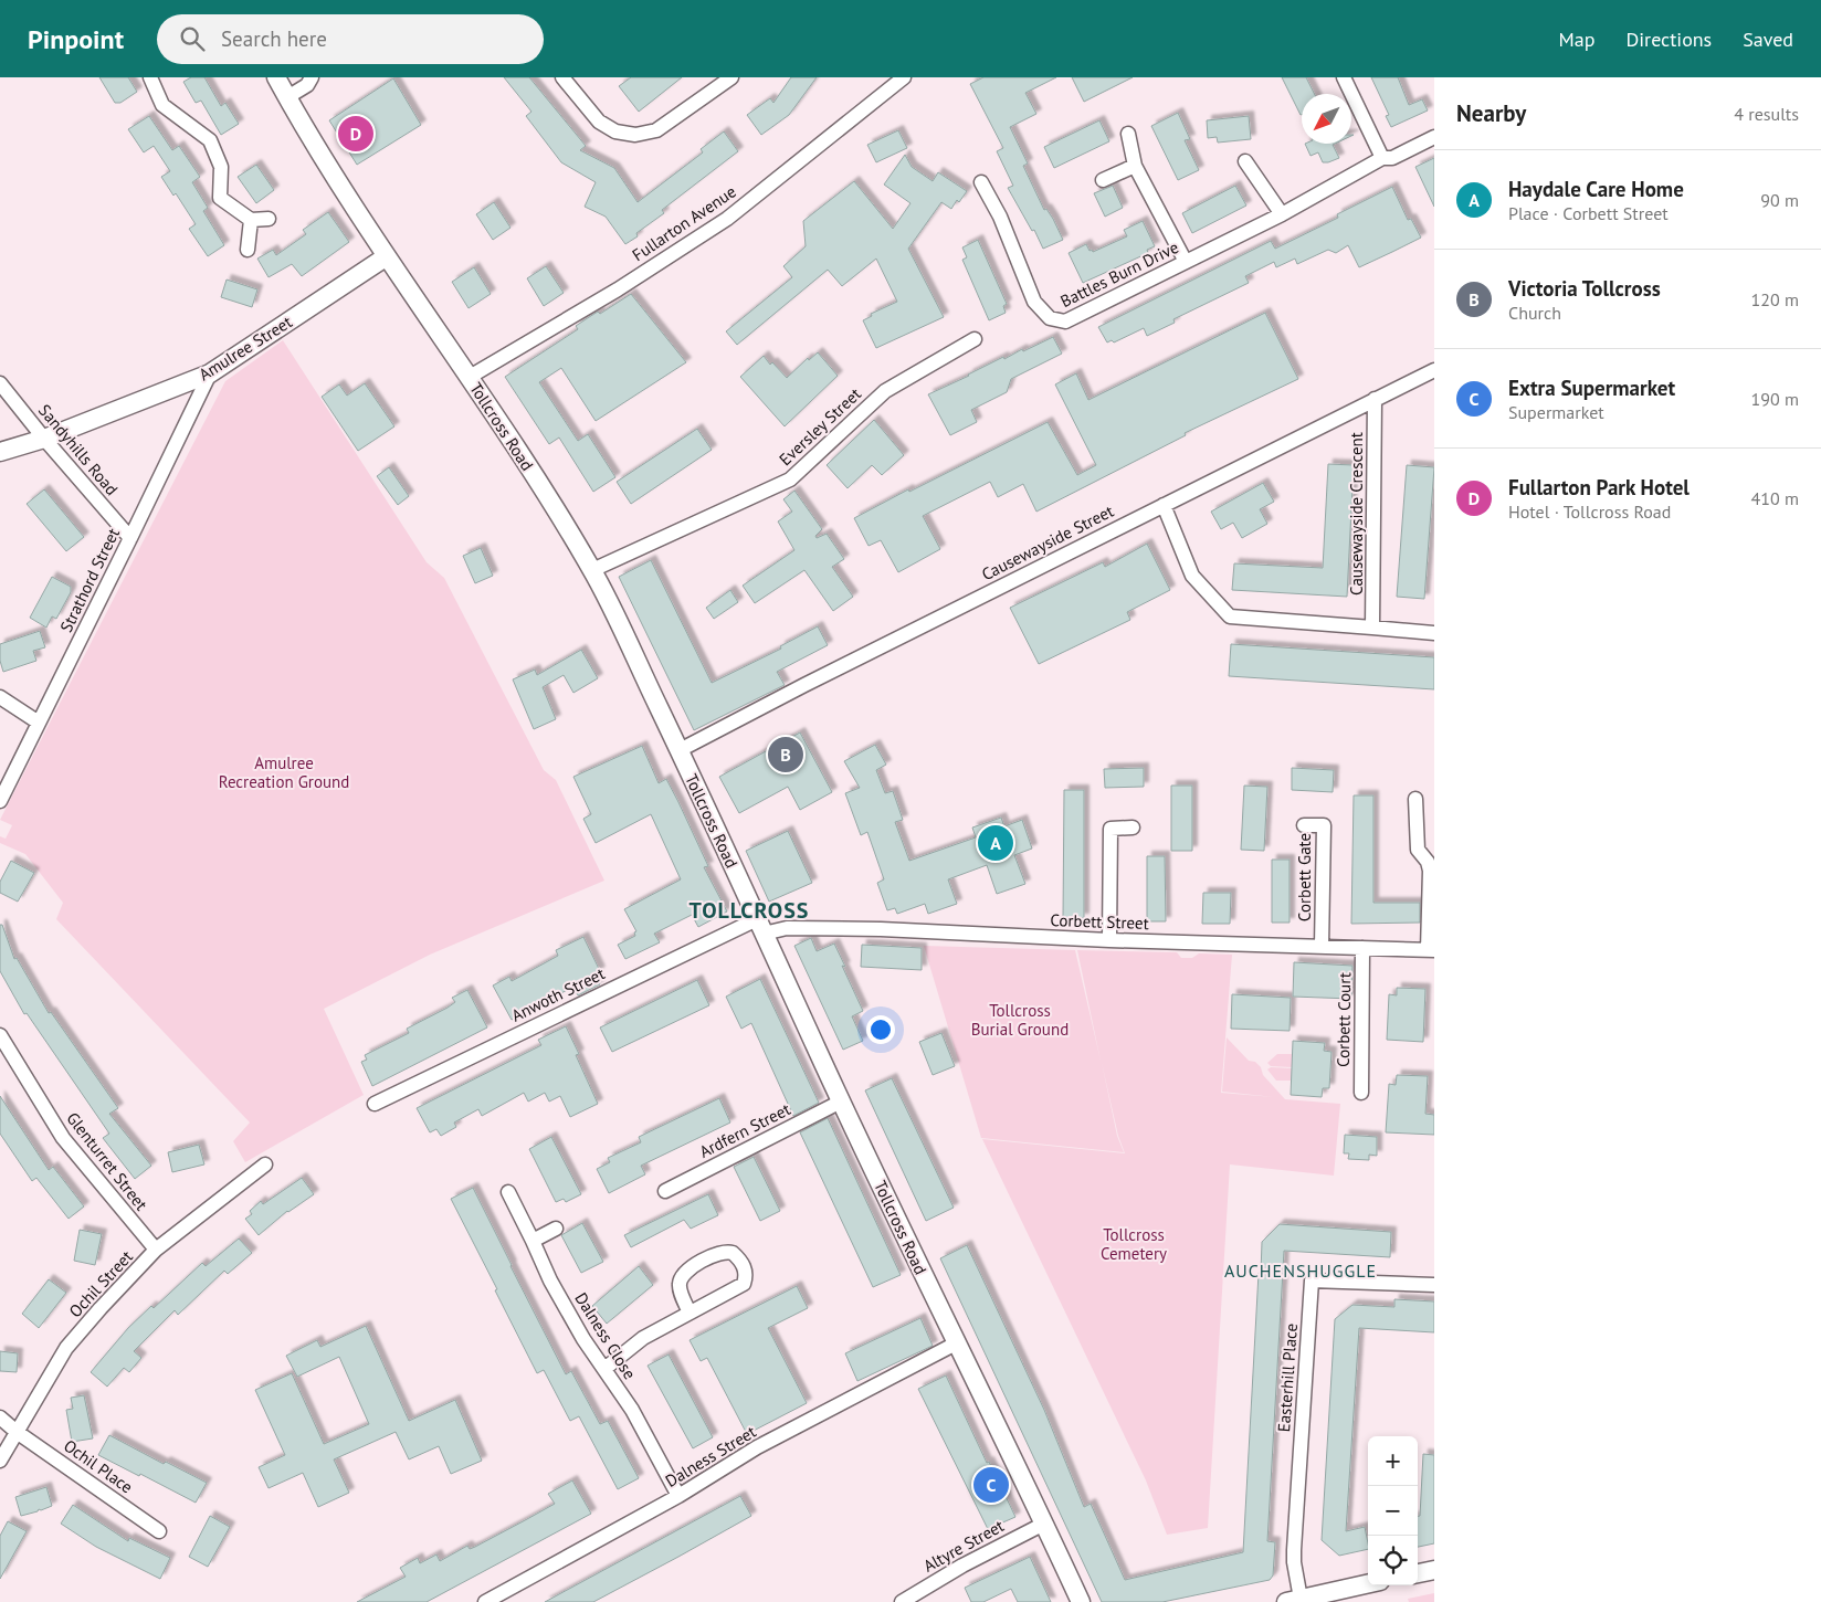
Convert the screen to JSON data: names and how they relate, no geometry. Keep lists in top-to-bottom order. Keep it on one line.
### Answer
{"streets":{"street":["Fullarton Avenue","Battles Burn Drive","Amulree Street","Tollcross Road","Eversley Street","Sandyhills Road","Causewayside Crescent","Causewayside Street","Strathord Street","Corbett Gate","Corbett Street","Anwoth Street","Corbett Court","Ardfern Street","Glenturret Street","Ochil Street","Dalness Close","Easterhill Place","Dalness Street","Ochil Place","Altyre Street"]},"crossings":[["Fullarton Avenue","Tollcross Road"],["Amulree Street","Tollcross Road"],["Amulree Street","Sandyhills Road"],["Amulree Street","Strathord Street"],["Tollcross Road","Eversley Street"],["Tollcross Road","Causewayside Street"],["Tollcross Road","Corbett Street"],["Tollcross Road","Anwoth Street"],["Tollcross Road","Ardfern Street"],["Tollcross Road","Dalness Street"],["Tollcross Road","Altyre Street"],["Sandyhills Road","Strathord Street"],["Causewayside Crescent","Causewayside Street"],["Corbett Gate","Corbett Street"],["Corbett Street","Anwoth Street"],["Corbett Street","Corbett Court"],["Glenturret Street","Ochil Street"],["Ochil Street","Ochil Place"],["Dalness Close","Dalness Street"]],"districts":["TOLLCROSS","AUCHENSHUGGLE"],"parks":["Amulree Recreation Ground","Tollcross Burial Ground","Tollcross Cemetery"],"north":"bottom left","page":{"header":"Pinpoint","search":"Search here","nav":["Map","Directions","Saved"],"heading":["Nearby","4 results"],"pins":["D","B","A","C"],"list":[{"mark":"A","name":"Haydale Care Home","note":"Place · Corbett Street","value":"90 m"},{"mark":"B","name":"Victoria Tollcross","note":"Church","value":"120 m"},{"mark":"C","name":"Extra Supermarket","note":"Supermarket","value":"190 m"},{"mark":"D","name":"Fullarton Park Hotel","note":"Hotel · Tollcross Road","value":"410 m"}],"map_buttons":["+","−"]}}
